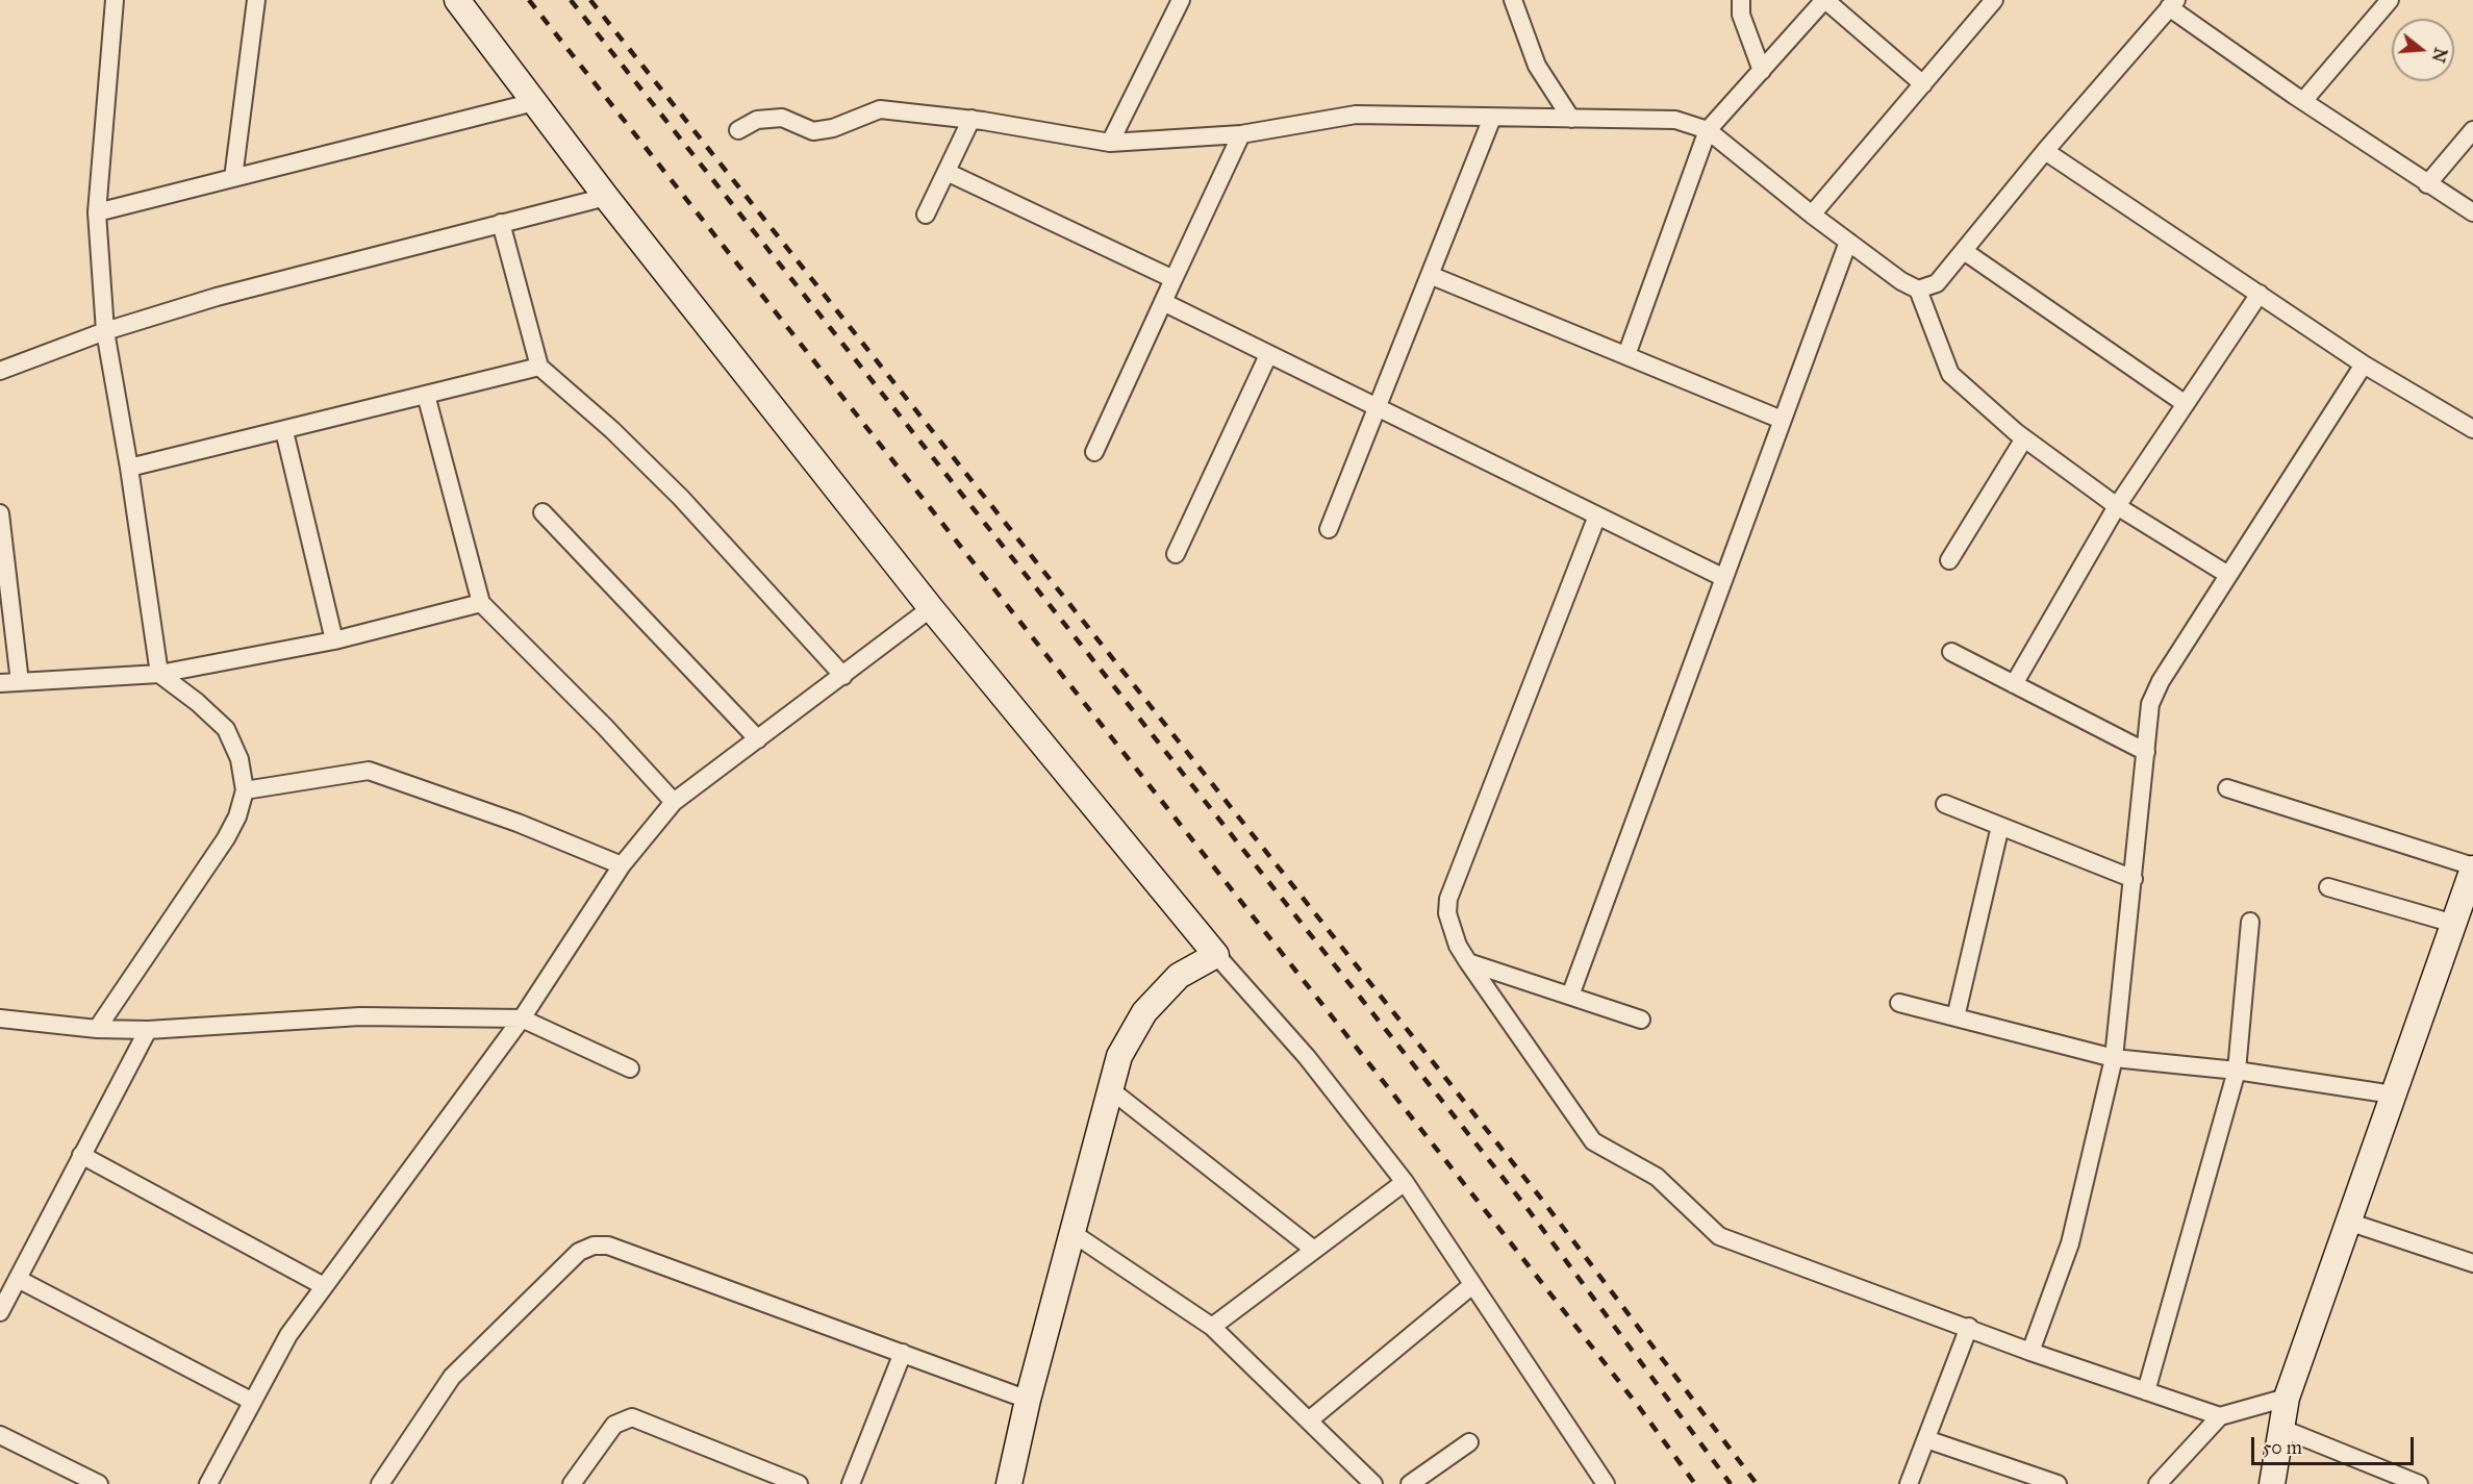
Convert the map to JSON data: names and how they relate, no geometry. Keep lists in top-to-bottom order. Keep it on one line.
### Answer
{"scale_bar":"50 m","north":"right"}
